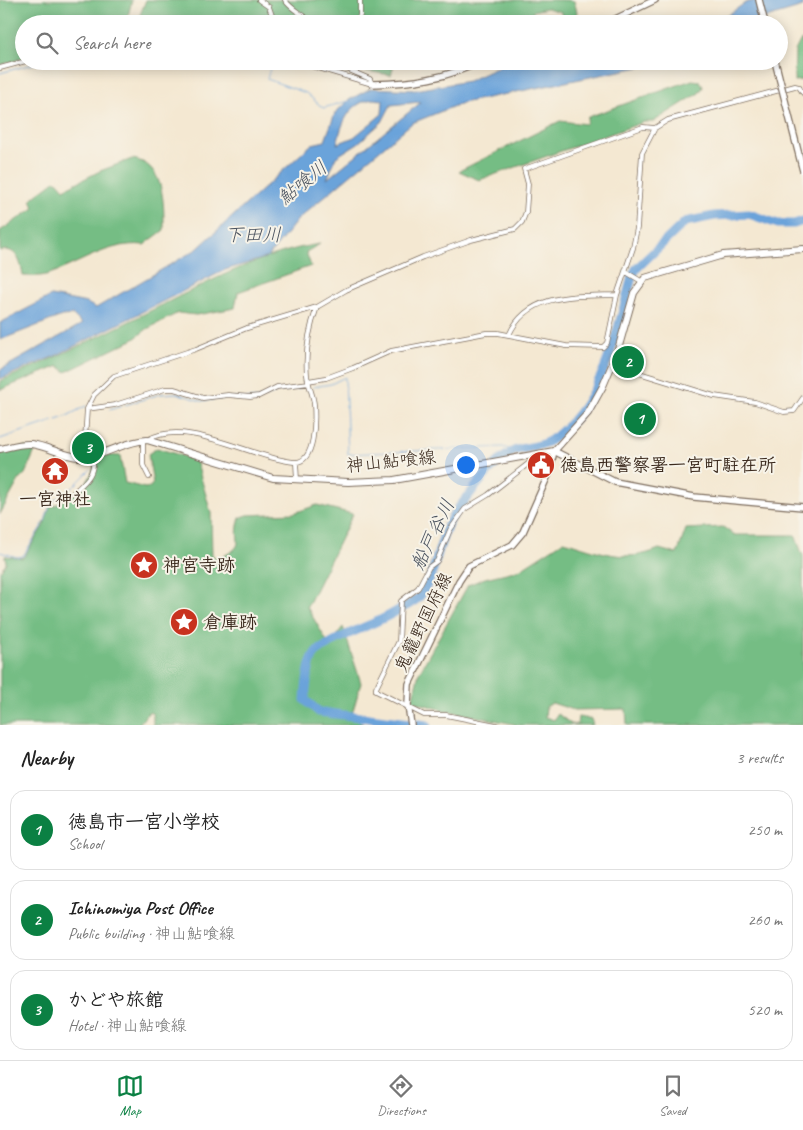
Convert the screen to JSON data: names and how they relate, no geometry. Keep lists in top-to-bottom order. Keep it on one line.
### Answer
{"streets":{"main road":["神山鮎喰線","鬼籠野国府線"]},"crossings":[["神山鮎喰線","鬼籠野国府線"]],"water":["鮎喰川","下田川","船戸谷川"],"places":{"public building":["徳島西警察署一宮町駐在所"],"temple":["一宮神社"],"place":["神宮寺跡","倉庫跡"]},"page":{"search":"Search here","pins":["2","1","3"],"heading":["Nearby","3 results"],"list":[{"mark":"1","name":"徳島市一宮小学校","note":"School","value":"250 m"},{"mark":"2","name":"Ichinomiya Post Office","note":"Public building · 神山鮎喰線","value":"260 m"},{"mark":"3","name":"かどや旅館","note":"Hotel · 神山鮎喰線","value":"520 m"}],"nav":["Map","Directions","Saved"]}}
